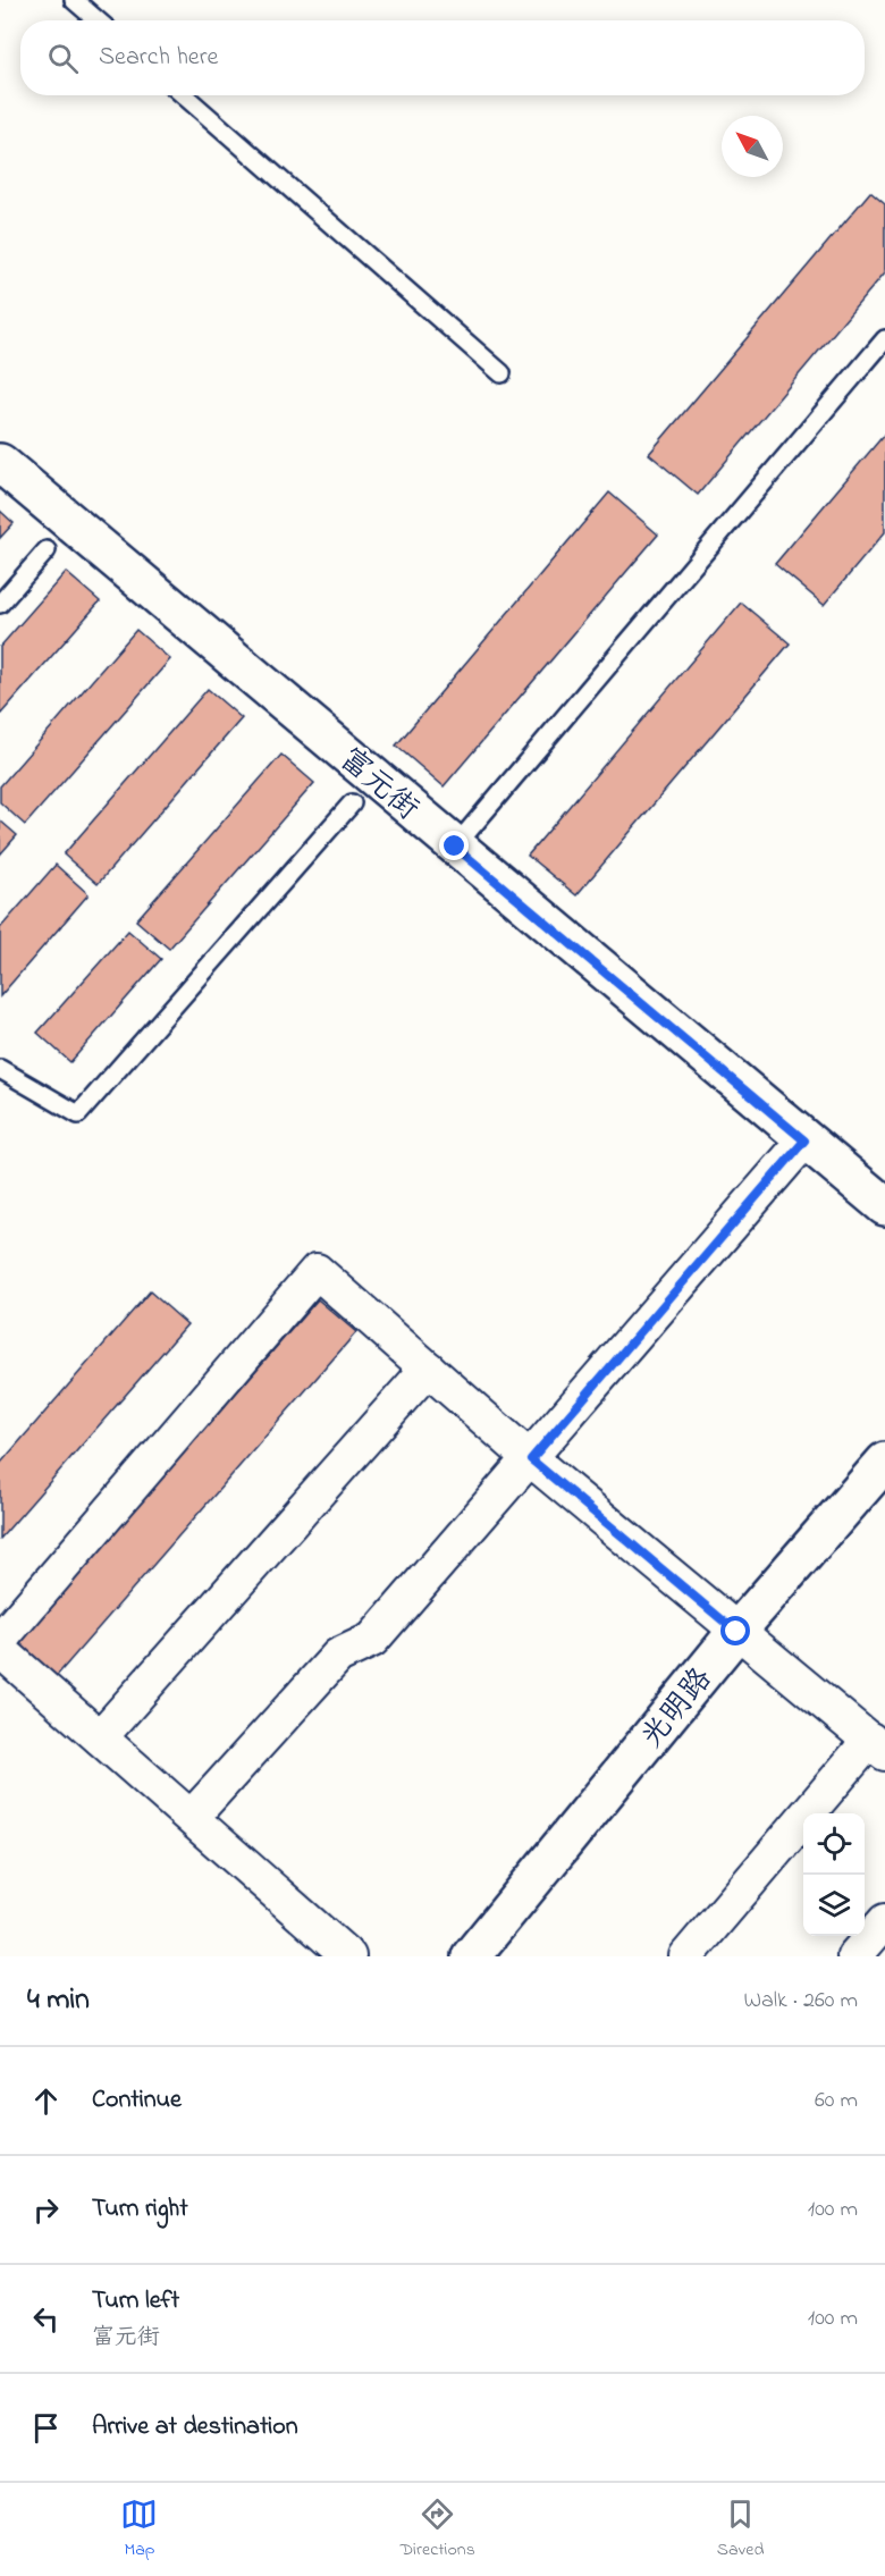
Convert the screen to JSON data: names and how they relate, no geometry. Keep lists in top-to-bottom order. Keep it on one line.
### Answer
{"streets":{"street":["富元街","光明路"]},"north":"top left","page":{"search":"Search here","heading":["4 min","Walk · 260 m"],"list":[["Continue","60 m"],["Turn right","100 m"],["Turn left","富元街","100 m"],"Arrive at destination"],"nav":["Map","Directions","Saved"]}}
